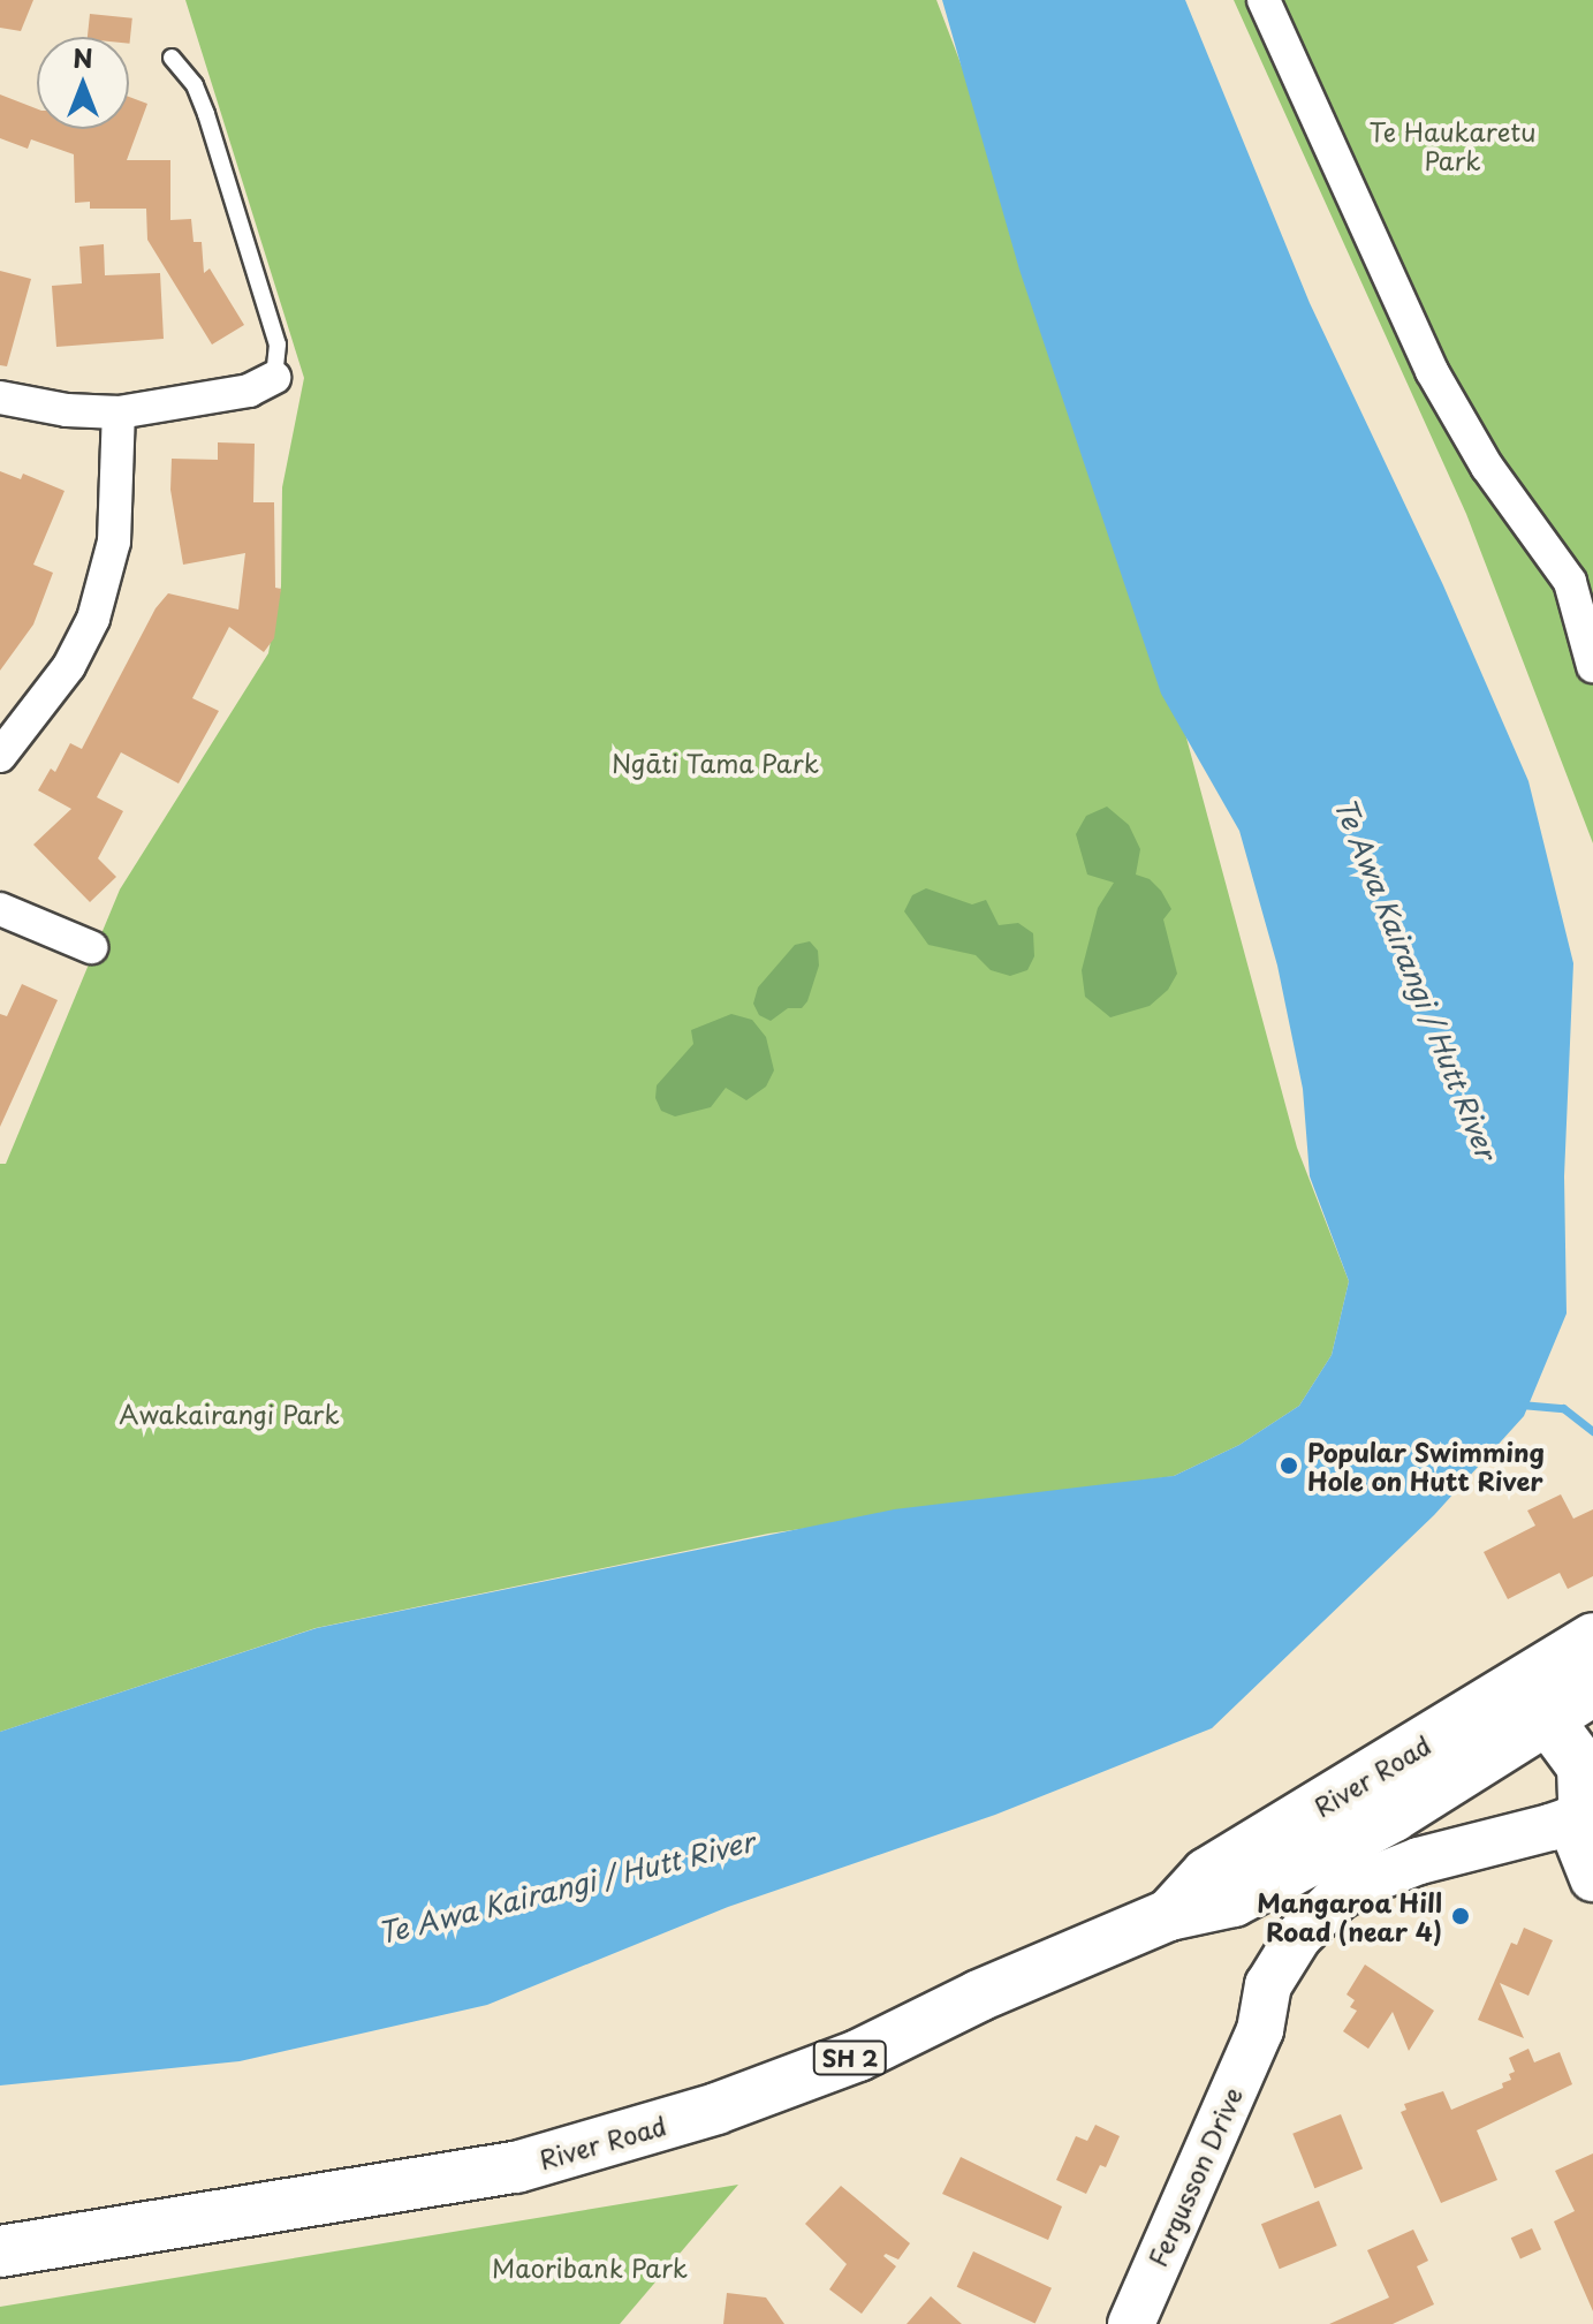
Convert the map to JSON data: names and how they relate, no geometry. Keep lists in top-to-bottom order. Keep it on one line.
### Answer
{"streets":{"highway":["River Road","SH 2"],"main road":["Fergusson Drive"]},"water":["Te Awa Kairangi / Hutt River"],"parks":["Te Haukaretu Park","Ngāti Tama Park","Awakairangi Park","Maoribank Park"],"places":["Popular Swimming Hole on Hutt River","Mangaroa Hill Road (near 4)"],"north":"top"}
